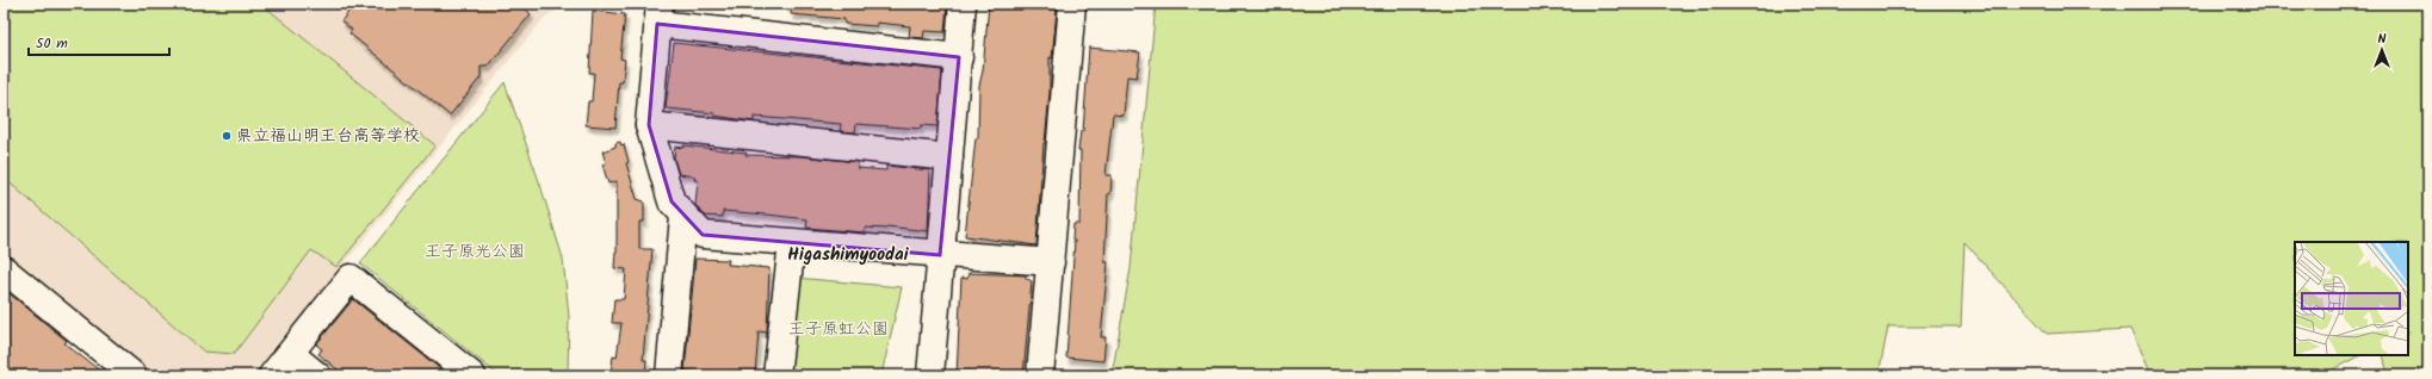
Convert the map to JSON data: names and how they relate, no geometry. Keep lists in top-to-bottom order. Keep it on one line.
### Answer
{"districts":["Higashimyoodai"],"parks":["王子原光公園","王子原虹公園"],"places":["県立福山明王台高等学校"],"scale_bar":"50 m","north":"top"}
